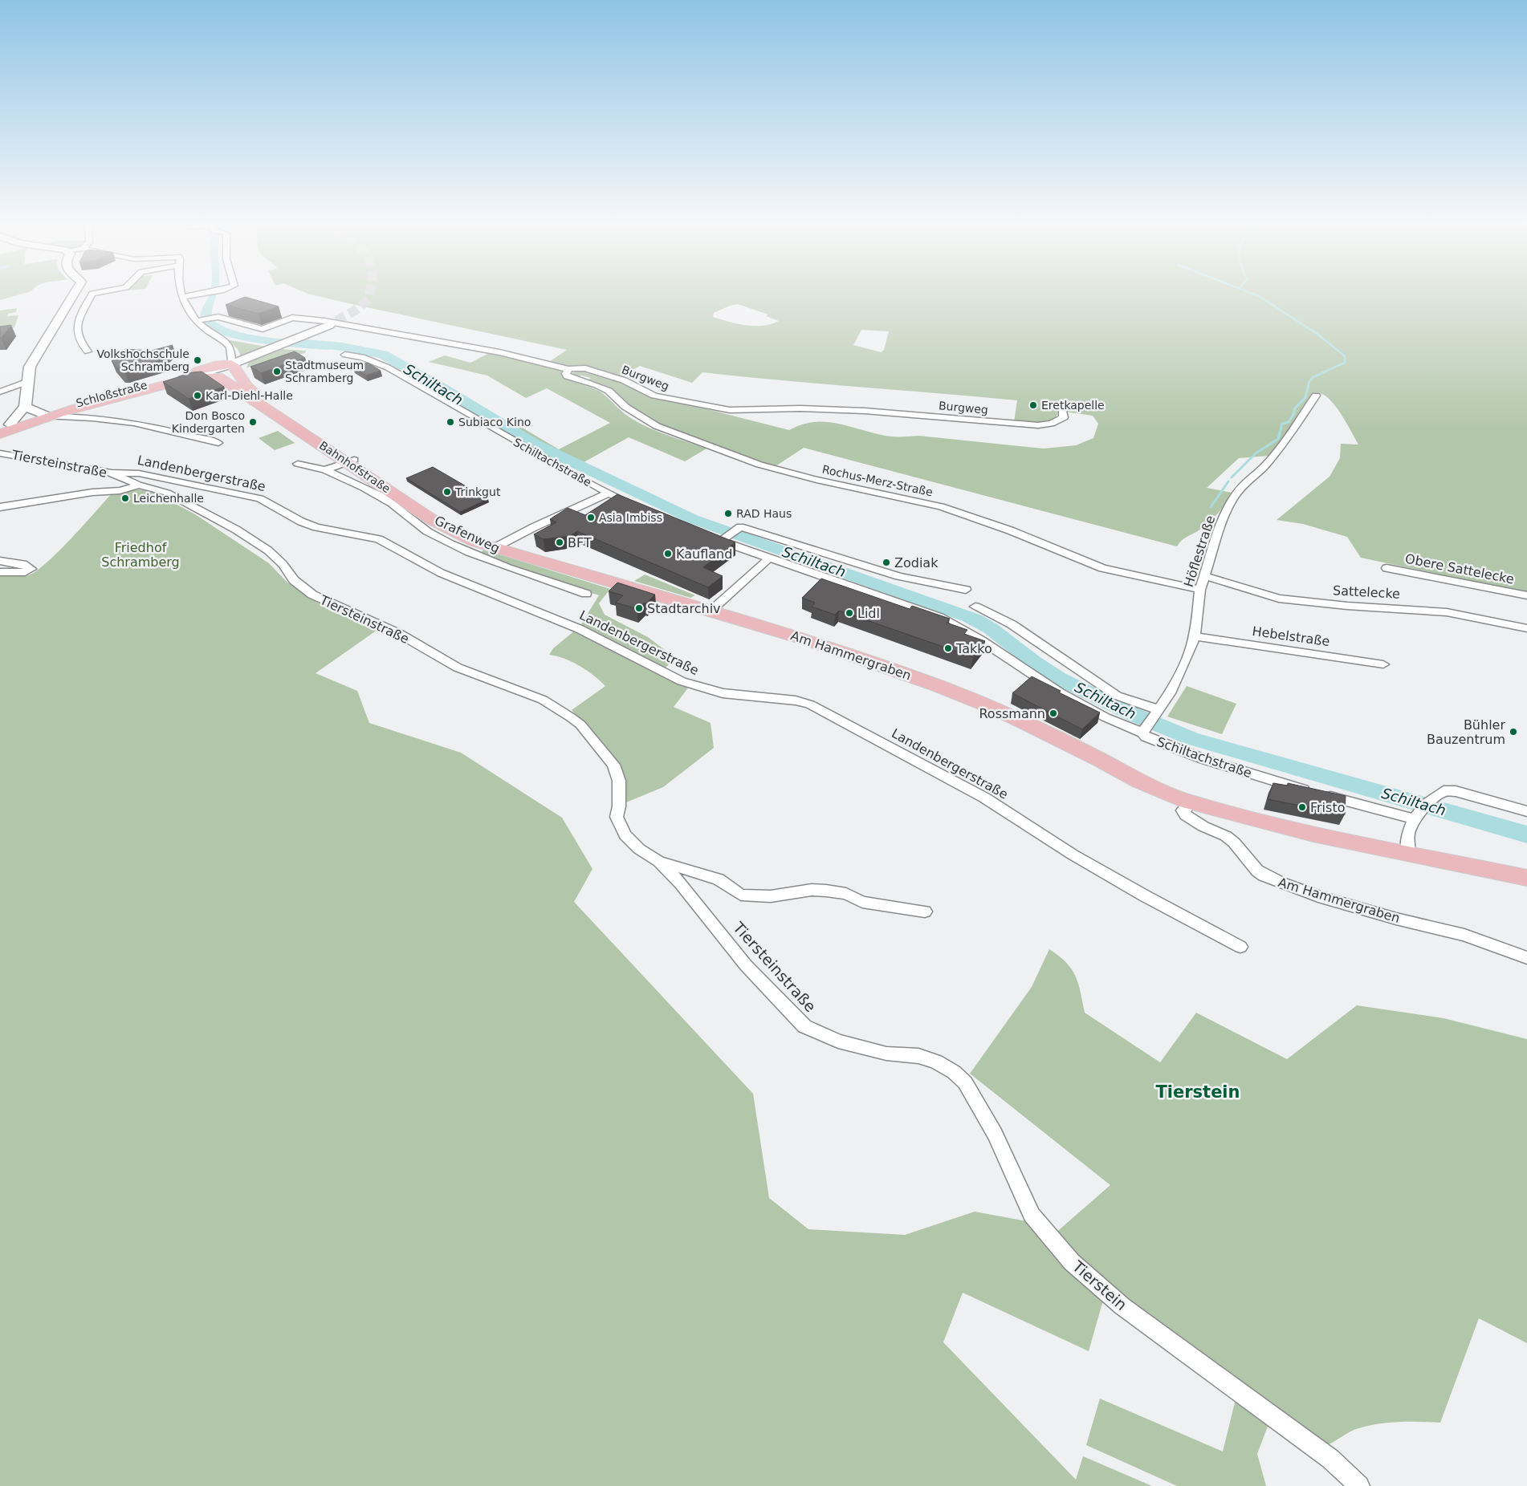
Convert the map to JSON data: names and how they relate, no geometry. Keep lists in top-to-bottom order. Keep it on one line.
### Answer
{"streets":{"main road":["Schloßstraße","Bahnhofstraße","Am Hammergraben"],"street":["Burgweg","Schiltachstraße","Tiersteinstraße","Landenbergerstraße","Rochus-Merz-Straße","Grafenweg","Höflestraße","Obere Sattelecke","Sattelecke","Hebelstraße","Tierstein"]},"crossings":[["Burgweg","Rochus-Merz-Straße"],["Schloßstraße","Bahnhofstraße"],["Schiltachstraße","Höflestraße"],["Tiersteinstraße","Landenbergerstraße"],["Tiersteinstraße","Tierstein"],["Bahnhofstraße","Am Hammergraben"],["Rochus-Merz-Straße","Höflestraße"],["Höflestraße","Sattelecke"],["Höflestraße","Hebelstraße"]],"districts":["Tierstein"],"water":["Schiltach"],"parks":["Friedhof Schramberg"],"places":["Volkshochschule Schramberg","Stadtmuseum Schramberg","Karl-Diehl-Halle","Eretkapelle","Don Bosco Kindergarten","Subiaco Kino","Trinkgut","Leichenhalle","RAD Haus","Asia Imbiss","BFT","Kaufland","Zodiak","Stadtarchiv","Lidl","Takko","Rossmann","Bühler Bauzentrum","Fristo"]}
